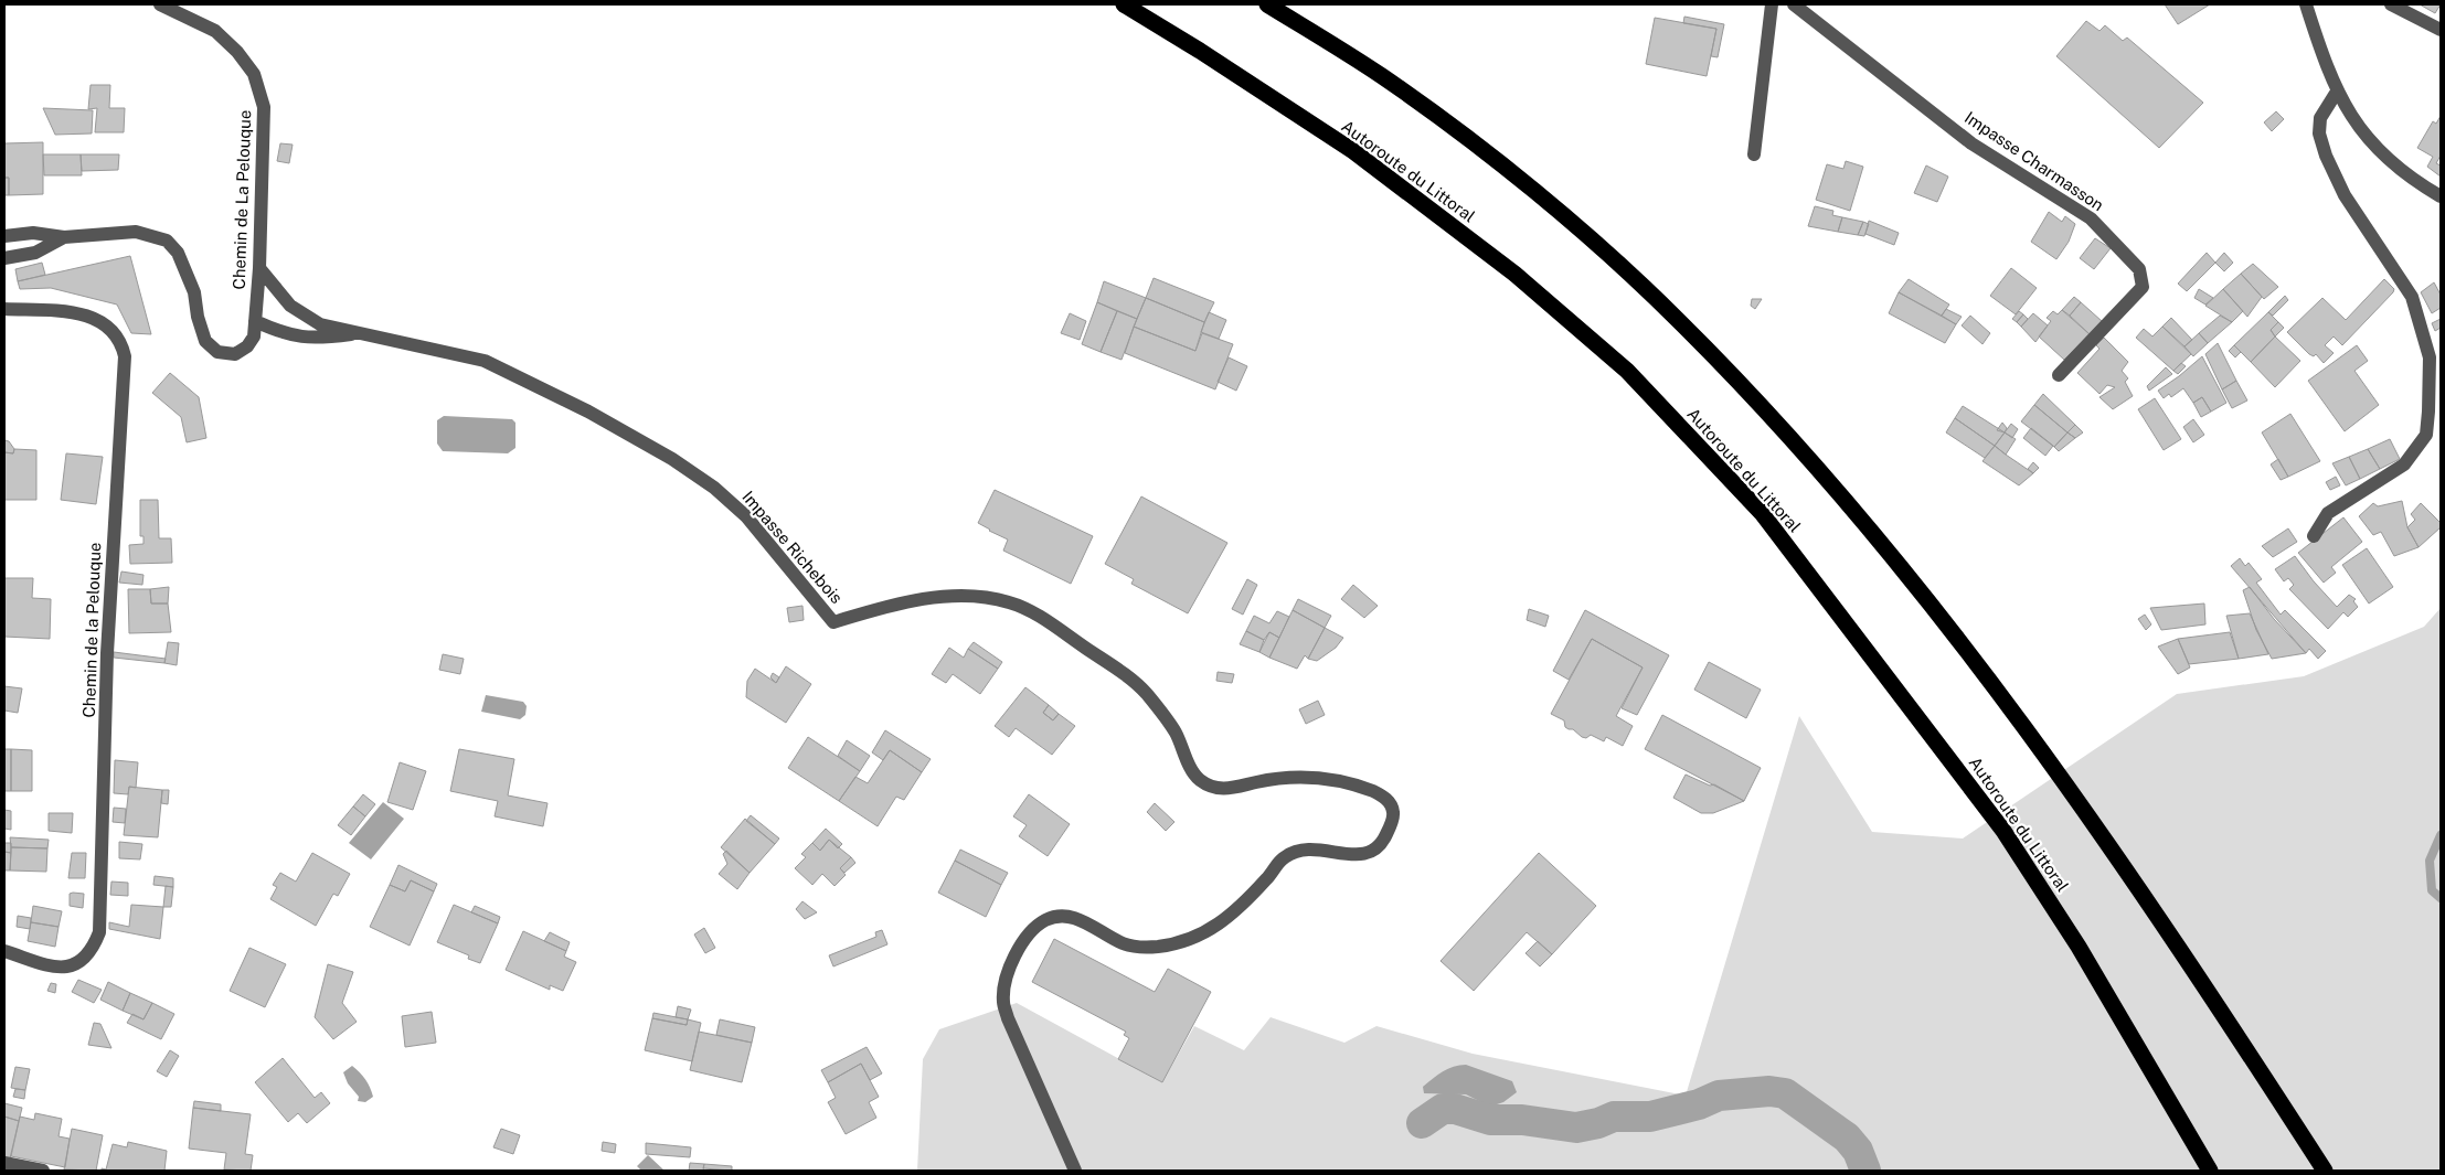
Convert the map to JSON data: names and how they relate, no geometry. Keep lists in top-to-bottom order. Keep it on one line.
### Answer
{"streets":{"highway":["Autoroute du Littoral"],"street":["Impasse Charmasson","Chemin de La Pelouque","Impasse Richebois","Chemin de la Pelouque"]},"crossings":[["Chemin de La Pelouque","Impasse Richebois"]]}
